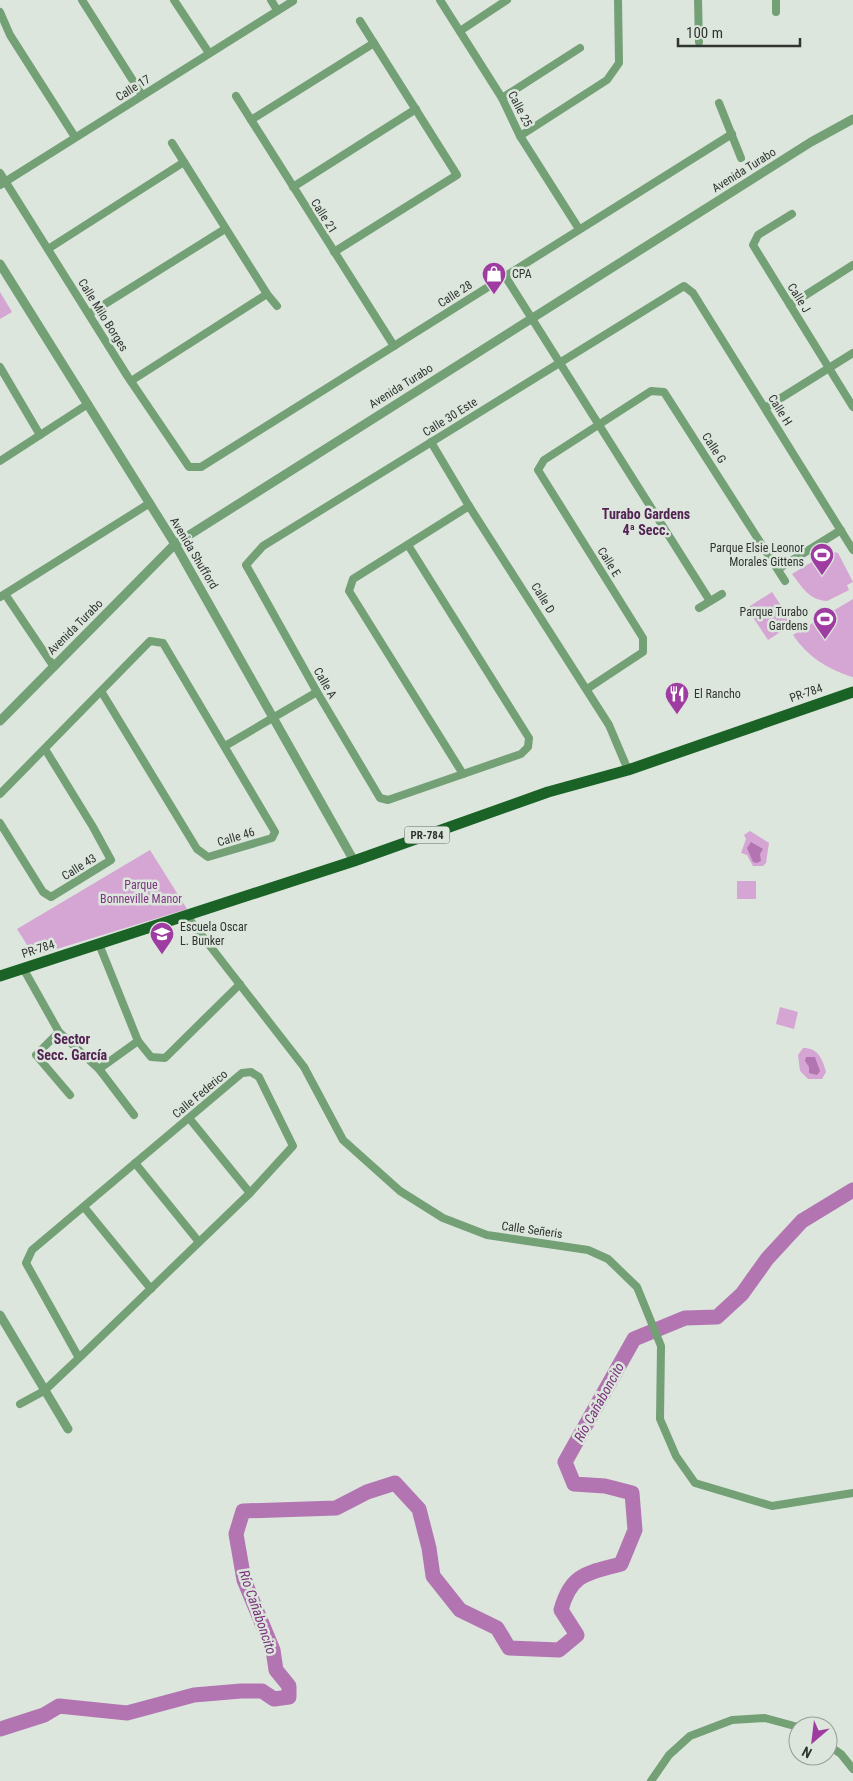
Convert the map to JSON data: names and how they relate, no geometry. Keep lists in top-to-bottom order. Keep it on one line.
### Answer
{"streets":{"main road":["PR-784"],"street":["Calle 17","Calle 25","Avenida Turabo","Calle 21","Calle 28","Calle J","Calle Milo Borges","Calle H","Calle 30 Este","Calle G","Avenida Shufford","Calle E","Calle D","Calle A","Calle 46","Calle 43","Calle Federico","Calle Señeris"]},"crossings":[["Calle 17","Calle Milo Borges"],["Calle 25","Calle 28"],["Avenida Turabo","Avenida Shufford"],["Calle 21","Calle 28"],["Calle 28","Calle Milo Borges"],["Calle H","Calle 30 Este"],["Calle 30 Este","Calle D"],["Calle 30 Este","Calle A"],["Calle G","Calle E"],["Avenida Shufford","PR-784"],["Calle E","Calle D"],["Calle D","PR-784"],["PR-784","Calle Señeris"]],"districts":["Turabo Gardens 4ª Secc.","Sector Secc. García"],"water":["Río Cañaboncito"],"parks":["Parque Bonneville Manor"],"places":{"shop":["CPA"],"sports":["Parque Elsie Leonor Morales Gittens","Parque Turabo Gardens"],"restaurant":["El Rancho"],"school or university":["Escuela Oscar L. Bunker"]},"scale_bar":"100 m","north":"bottom left"}
